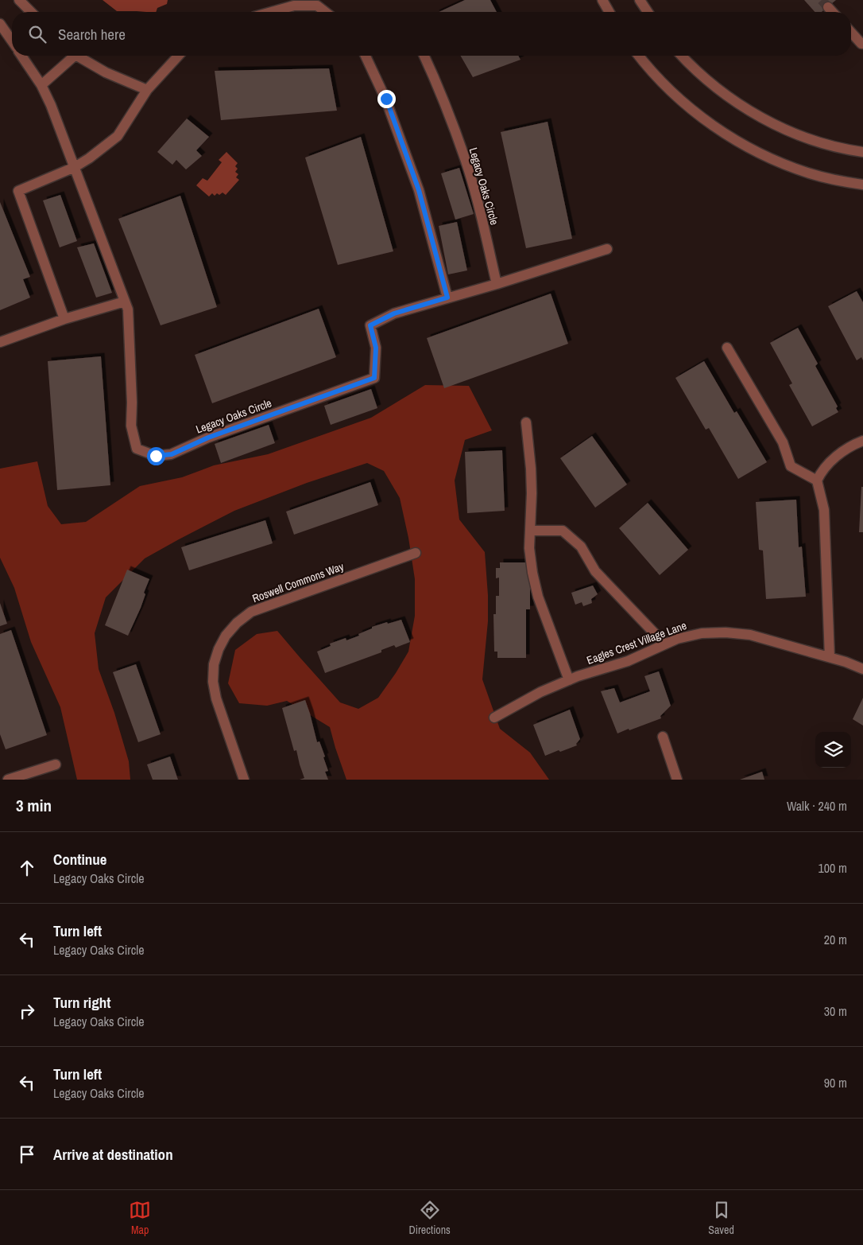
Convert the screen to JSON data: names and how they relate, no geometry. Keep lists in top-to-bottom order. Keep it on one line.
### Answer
{"streets":{"street":["Legacy Oaks Circle","Roswell Commons Way","Eagles Crest Village Lane"]},"page":{"search":"Search here","heading":["3 min","Walk · 240 m"],"list":[["Continue","Legacy Oaks Circle","100 m"],["Turn left","Legacy Oaks Circle","20 m"],["Turn right","Legacy Oaks Circle","30 m"],["Turn left","Legacy Oaks Circle","90 m"],"Arrive at destination"],"nav":["Map","Directions","Saved"]}}
